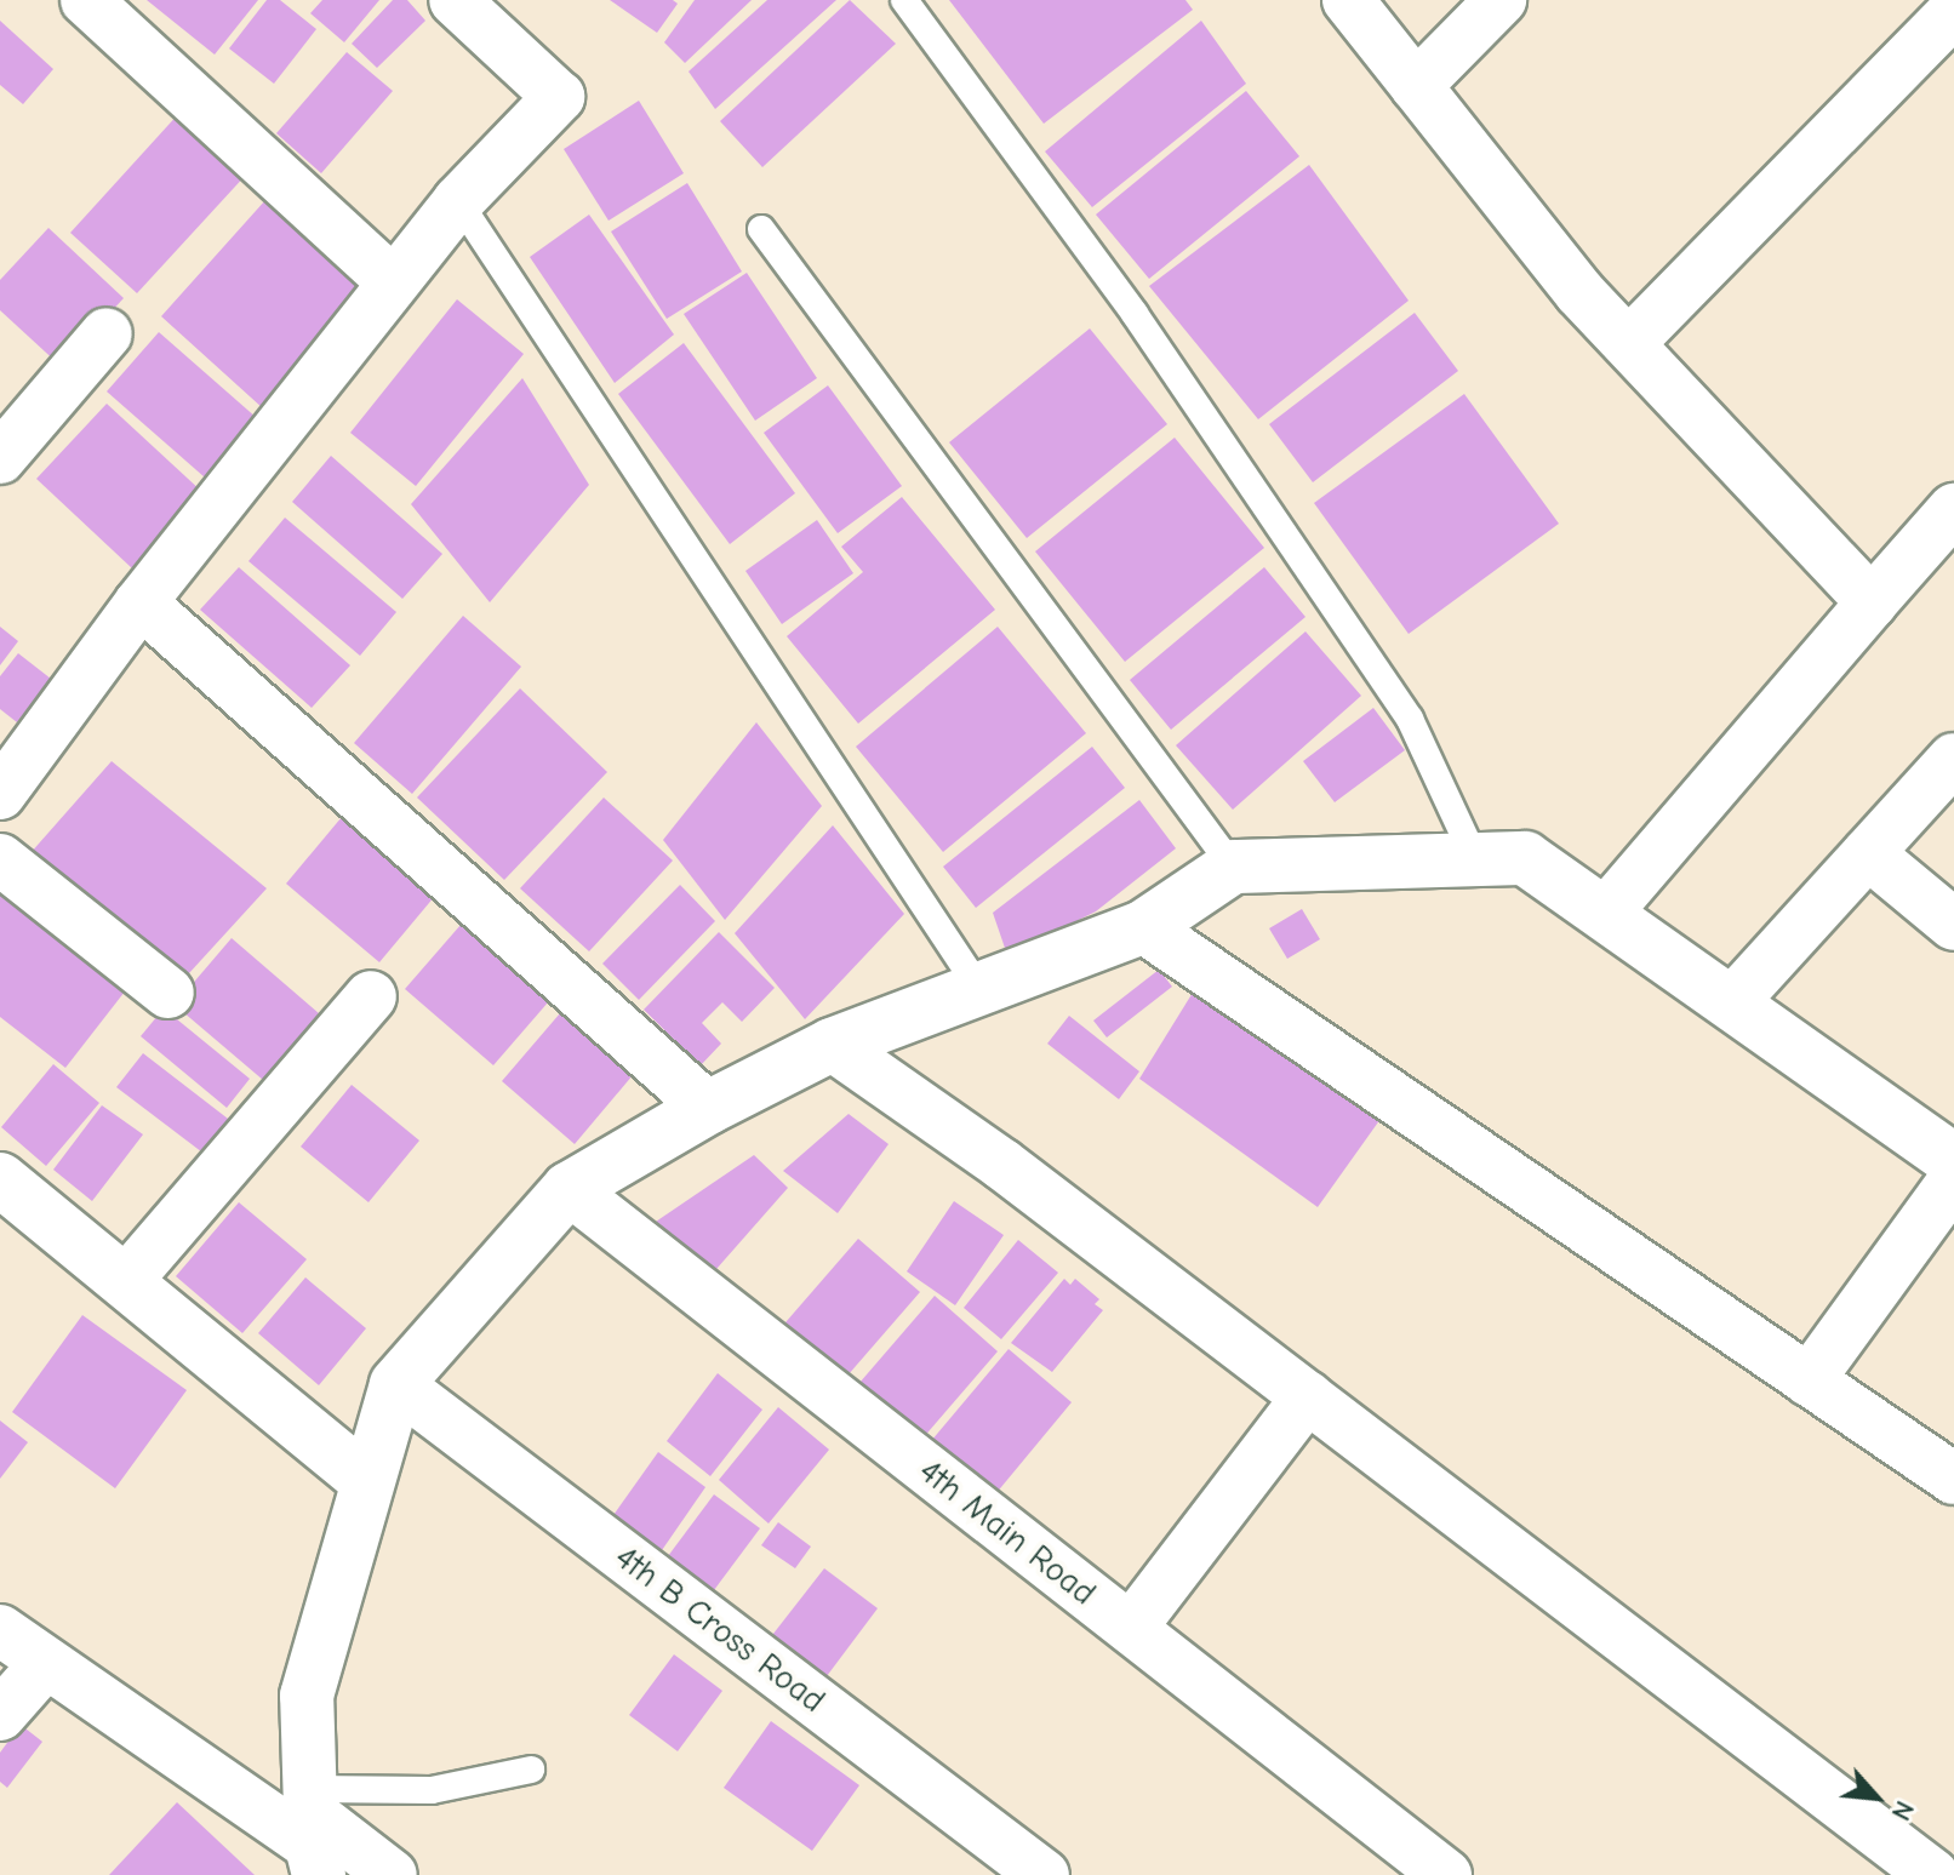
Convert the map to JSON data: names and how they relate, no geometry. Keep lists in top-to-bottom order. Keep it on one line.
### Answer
{"streets":{"street":["4th Main Road","4th B Cross Road"]},"north":"bottom right"}
